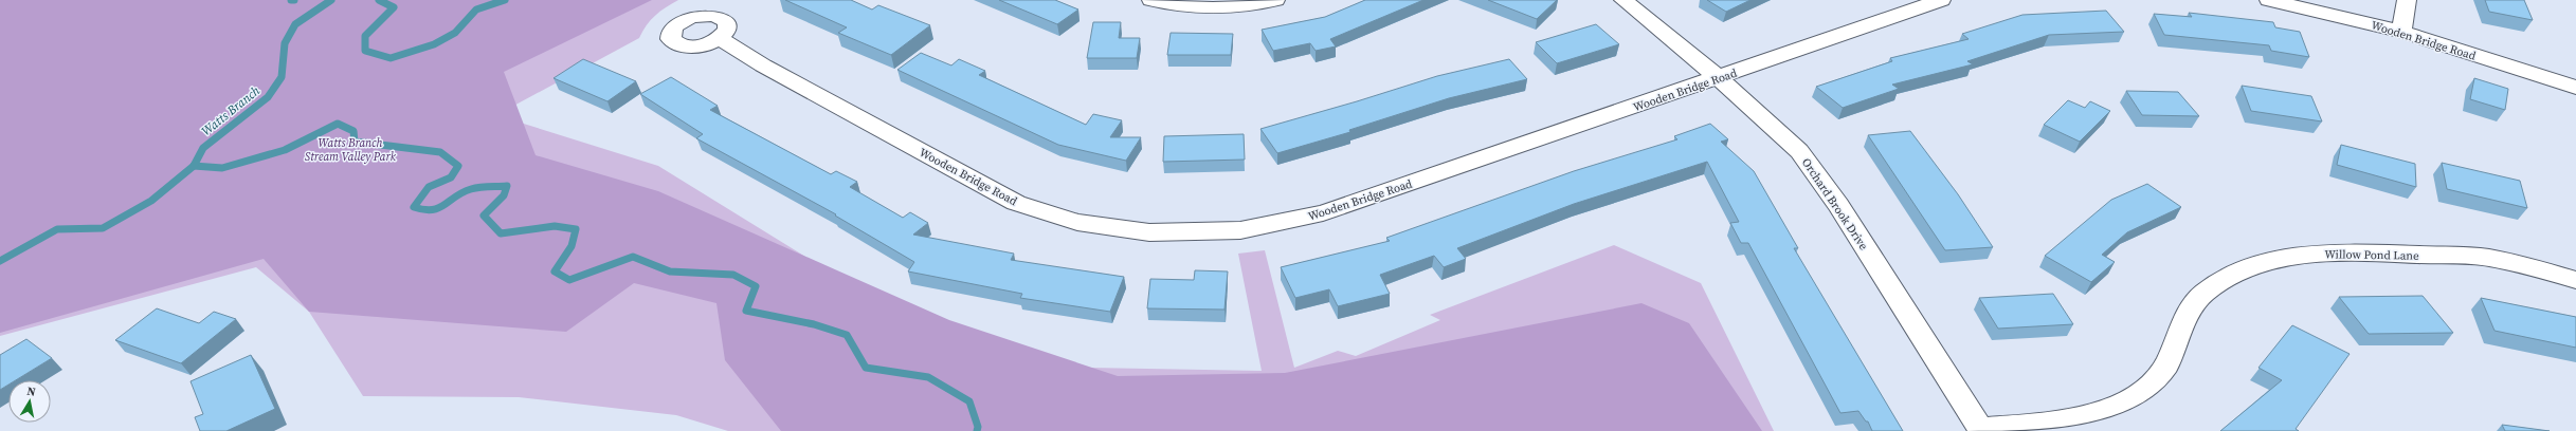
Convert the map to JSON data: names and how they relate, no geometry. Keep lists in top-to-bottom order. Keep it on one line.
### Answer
{"streets":{"street":["Wooden Bridge Road","Orchard Brook Drive","Willow Pond Lane"]},"crossings":[["Wooden Bridge Road","Orchard Brook Drive"],["Orchard Brook Drive","Willow Pond Lane"]],"water":["Watts Branch"],"parks":["Watts Branch Stream Valley Park"],"north":"top"}
